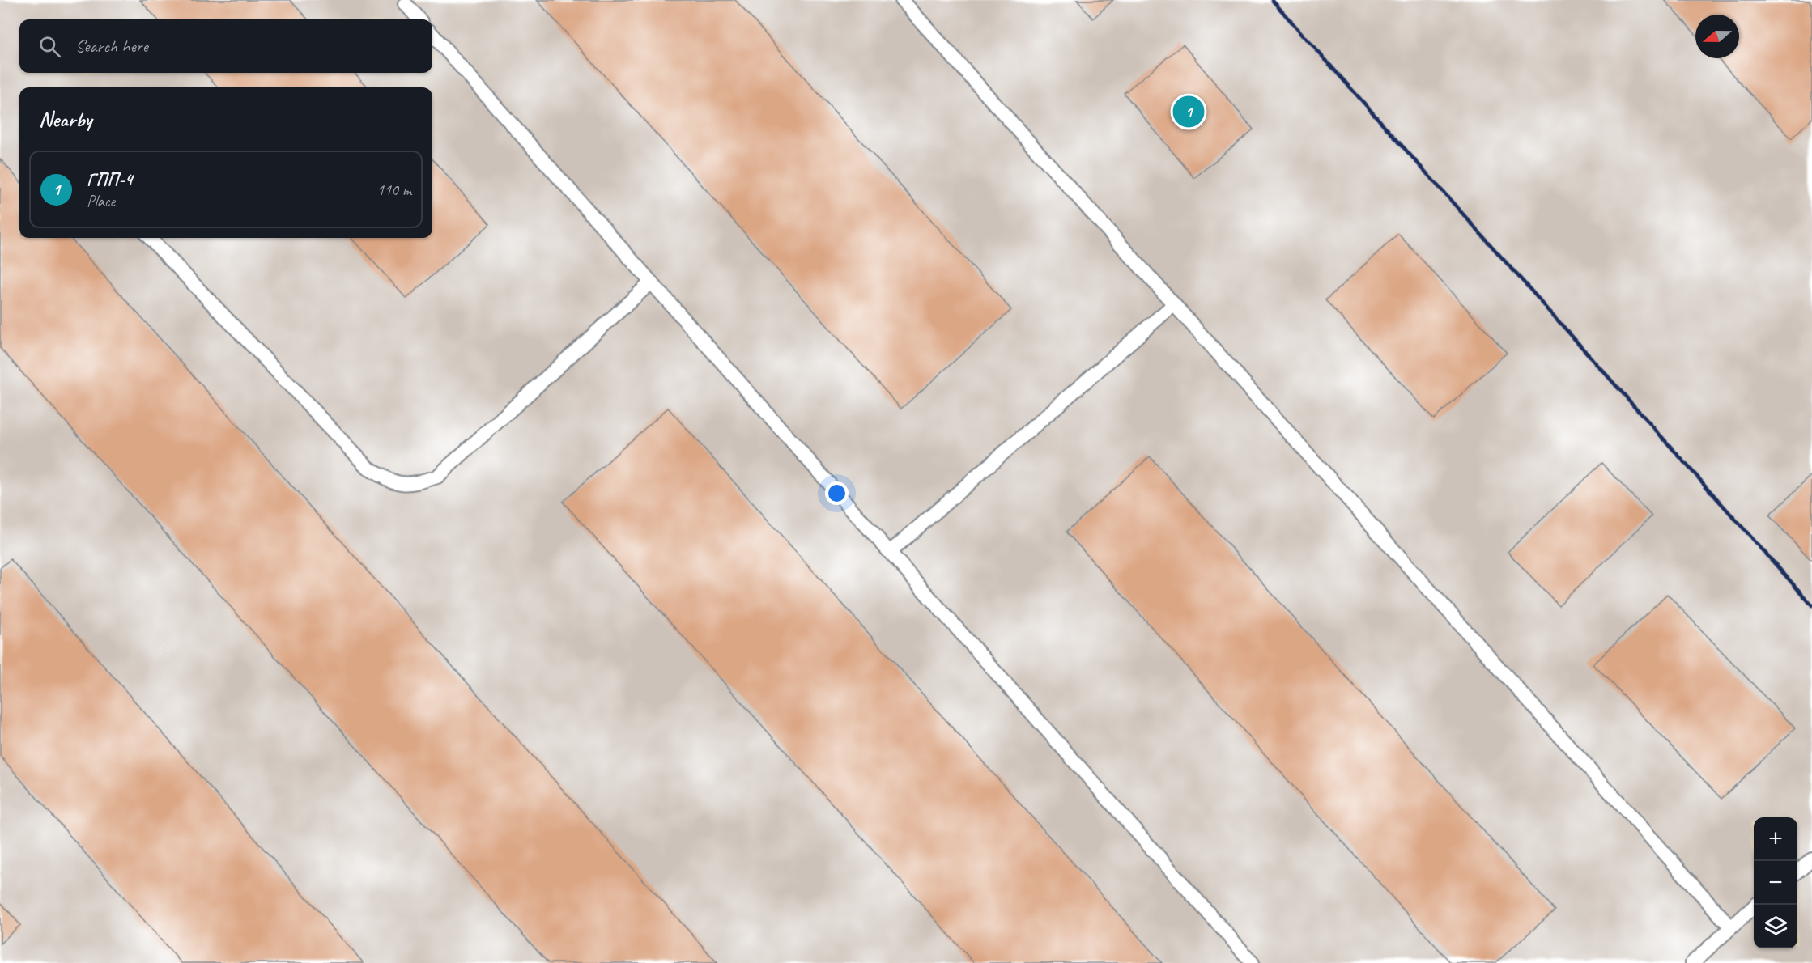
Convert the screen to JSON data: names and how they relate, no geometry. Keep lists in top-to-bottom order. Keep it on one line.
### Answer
{"north":"left","page":{"search":"Search here","heading":"Nearby","pins":"1","list":[{"mark":"1","name":"ГПП-4","note":"Place","value":"110 m"}],"map_buttons":["+","−"]}}
